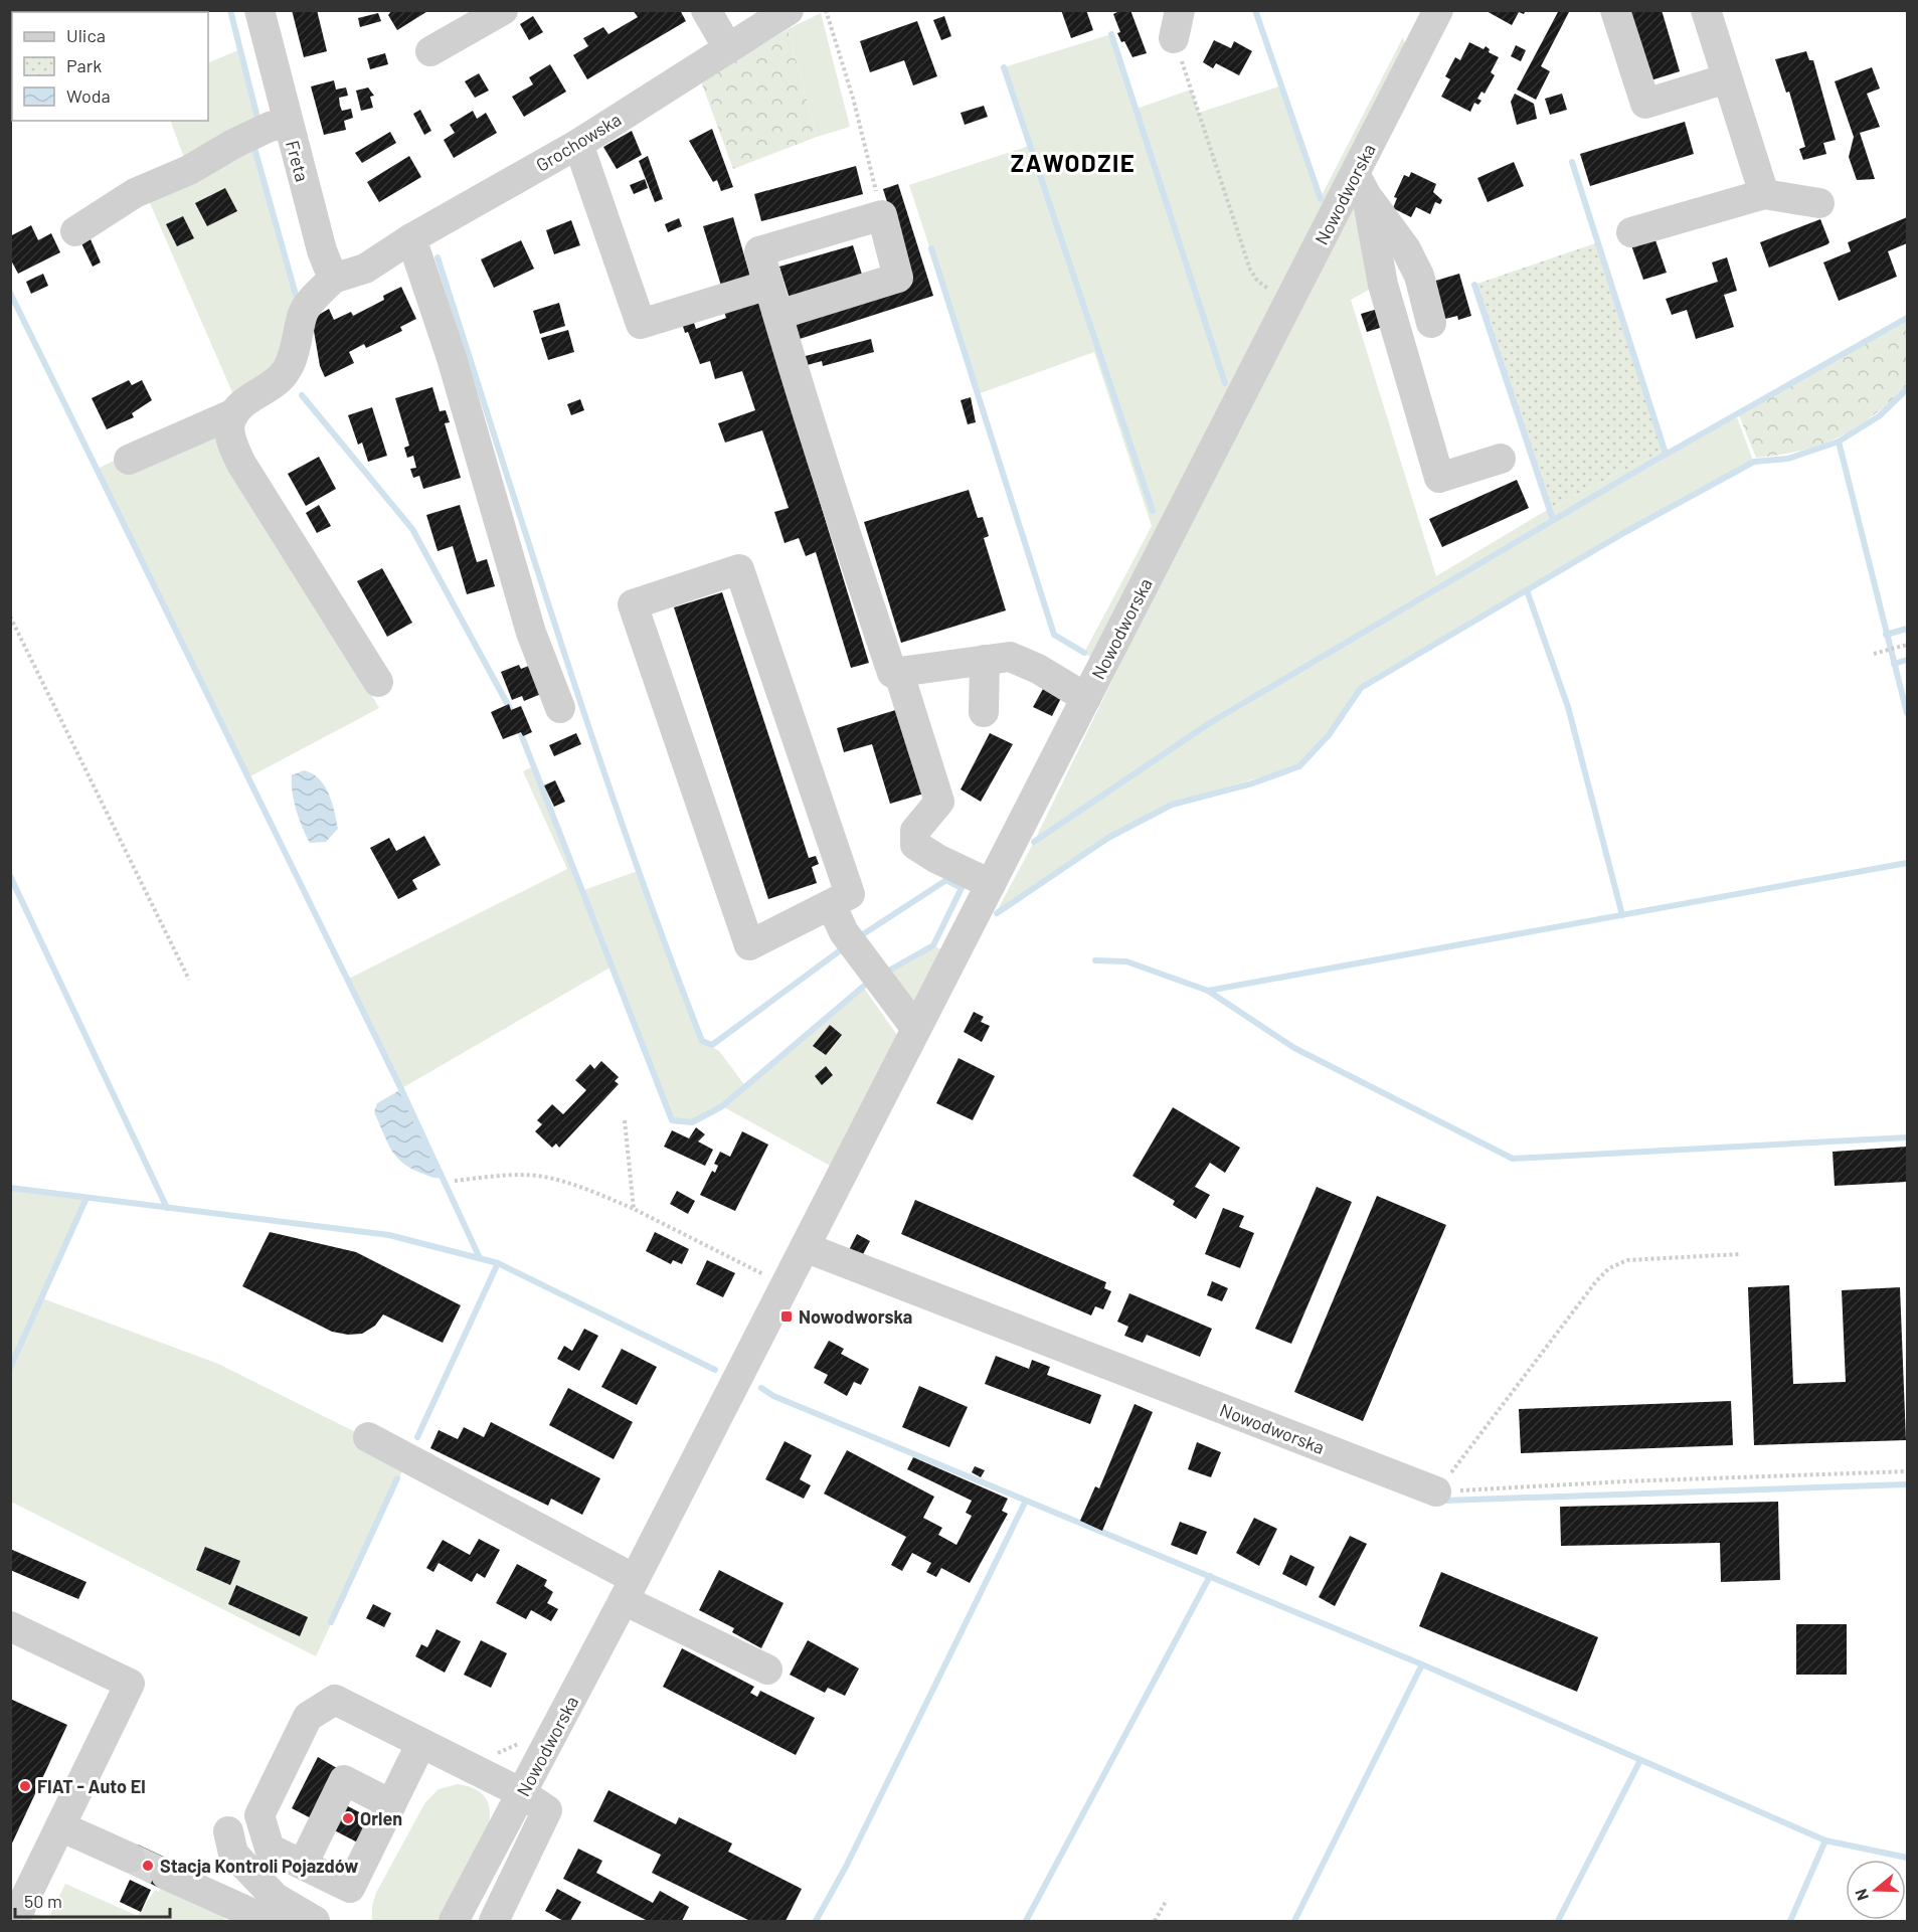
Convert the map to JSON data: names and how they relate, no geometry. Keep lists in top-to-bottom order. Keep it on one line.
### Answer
{"streets":{"street":["Grochowska","Freta","Nowodworska"]},"crossings":[["Grochowska","Freta"]],"districts":["ZAWODZIE"],"places":{"transit":["Nowodworska"],"other":["FIAT - Auto El","Orlen","Stacja Kontroli Pojazdów"]},"legend":["Ulica","Park","Woda"],"scale_bar":"50 m","north":"left"}
